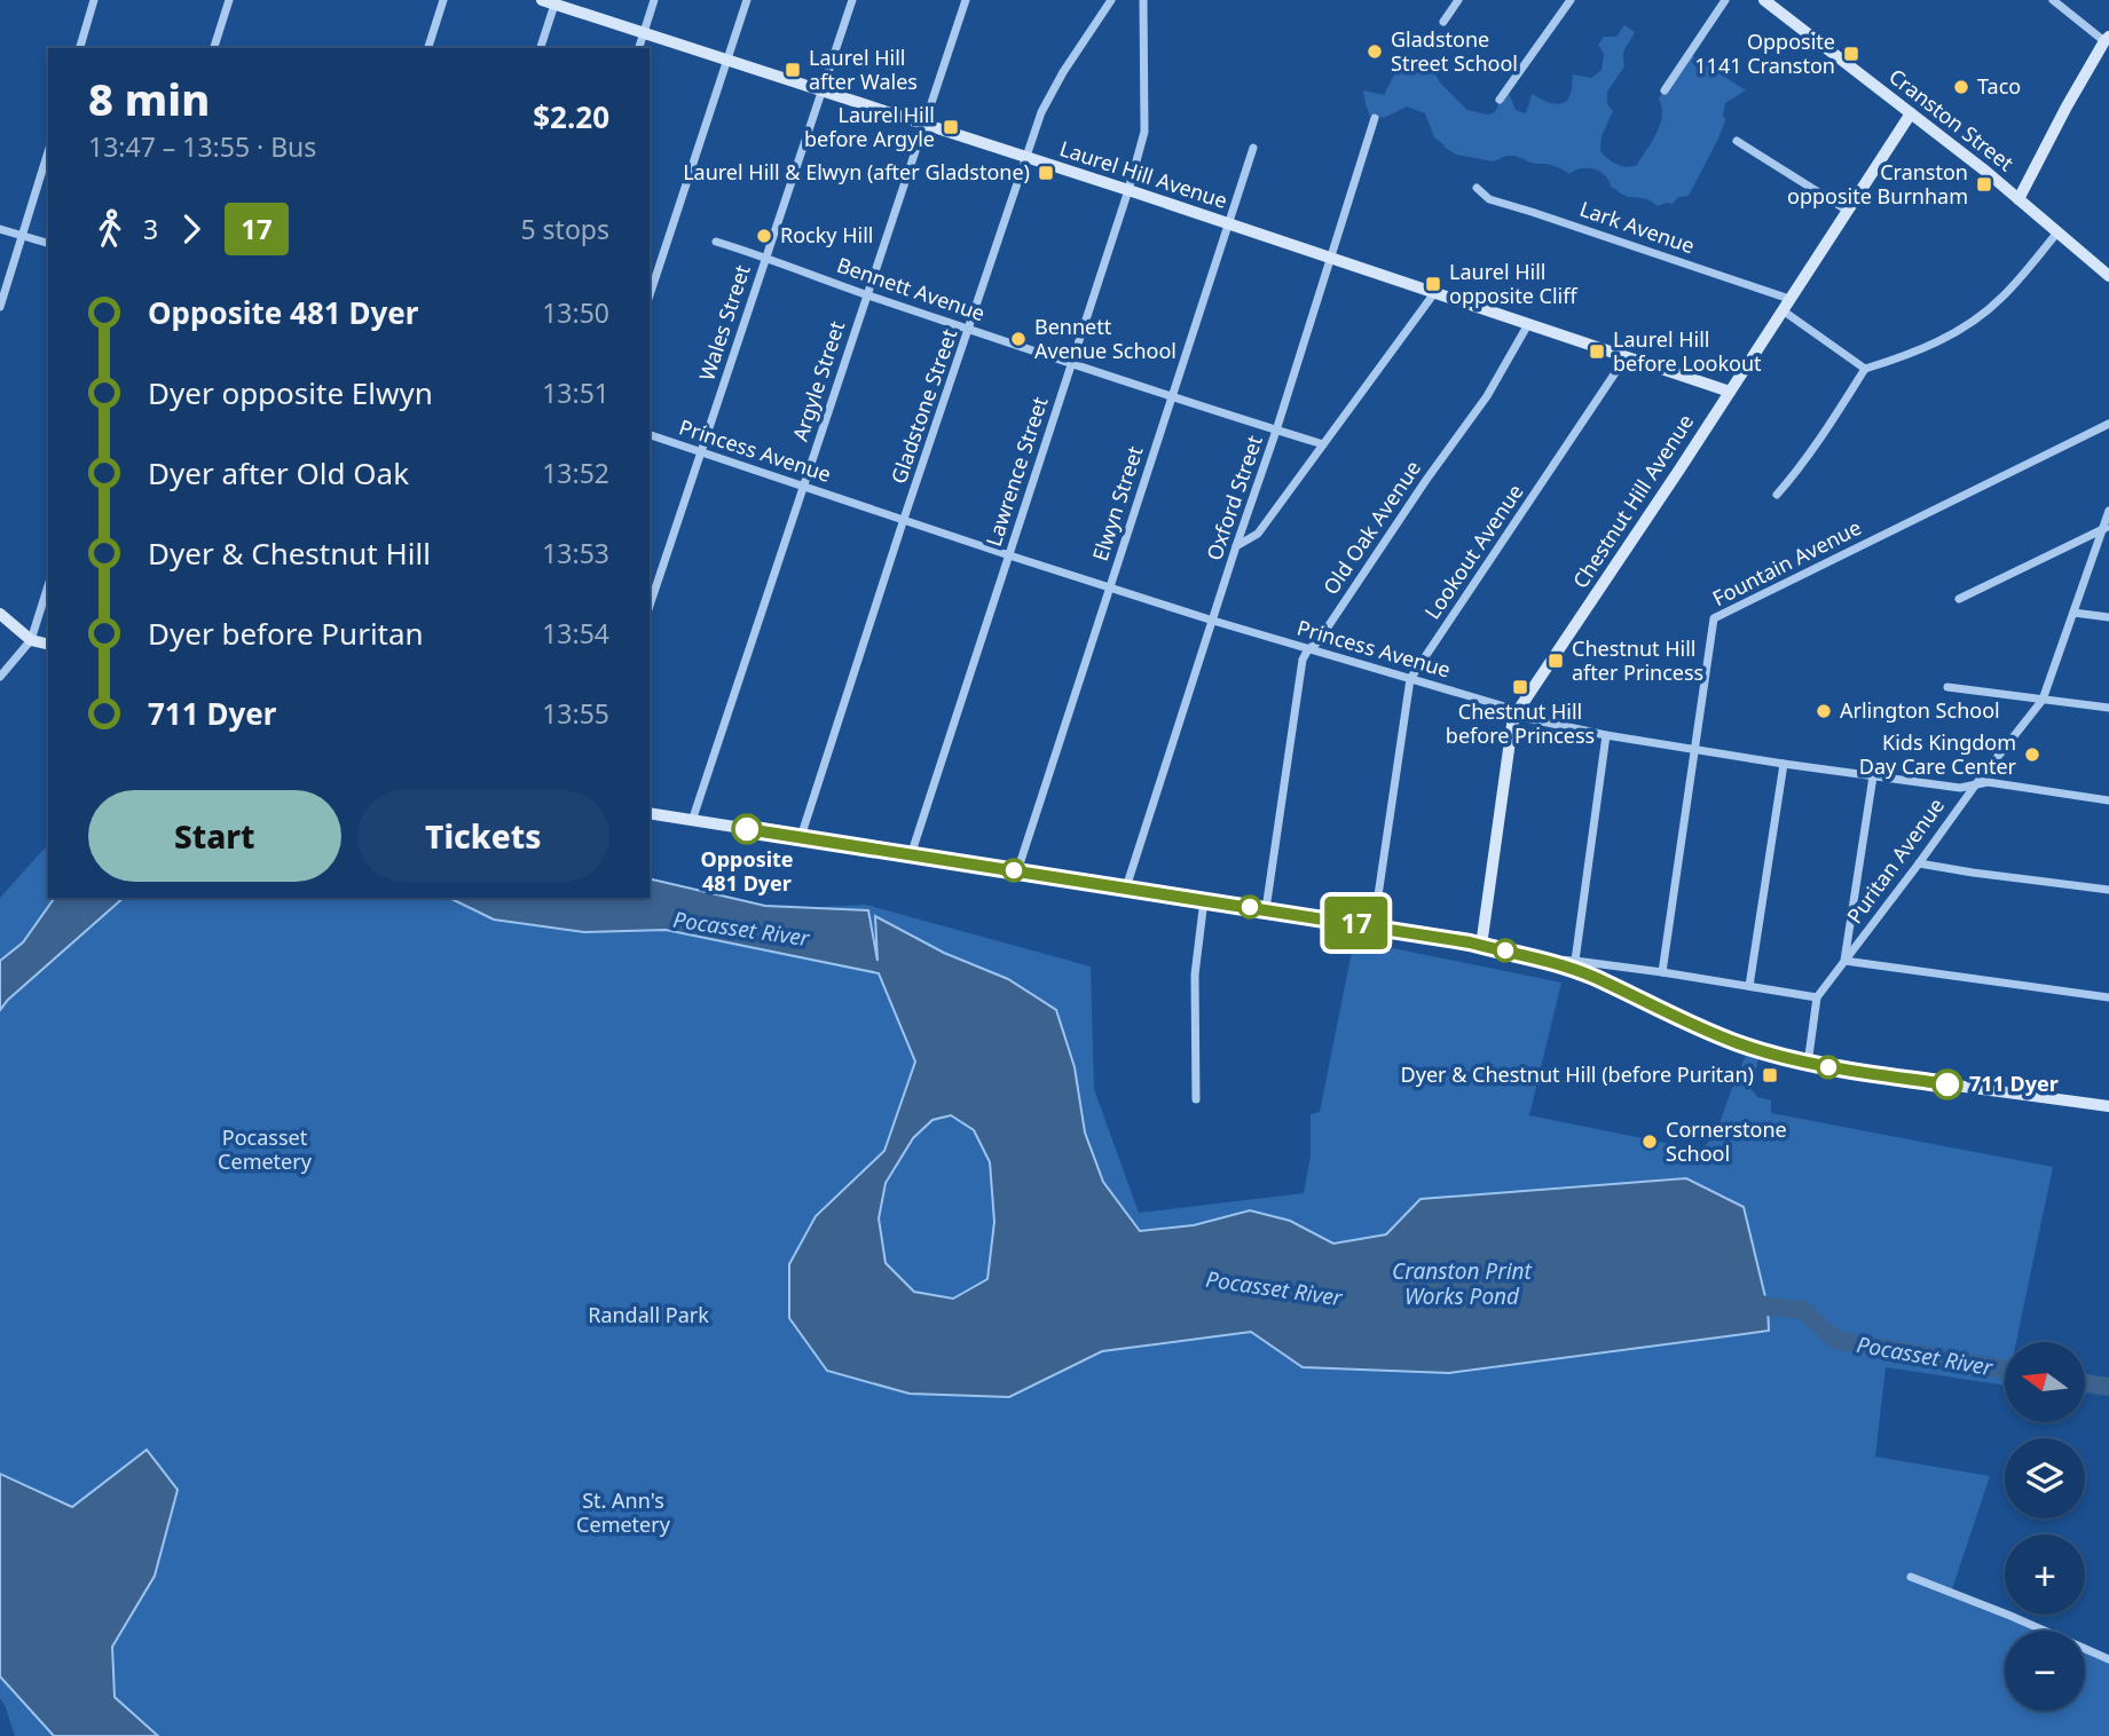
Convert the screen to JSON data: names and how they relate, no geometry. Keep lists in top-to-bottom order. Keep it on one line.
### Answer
{"streets":{"street":["Cranston Street","Laurel Hill Avenue","Lark Avenue","Bennett Avenue","Wales Street","Argyle Street","Gladstone Street","Princess Avenue","Lawrence Street","Oxford Street","Chestnut Hill Avenue","Elwyn Street","Old Oak Avenue","Lookout Avenue","Fountain Avenue","Puritan Avenue"]},"crossings":[["Cranston Street","Chestnut Hill Avenue"],["Laurel Hill Avenue","Wales Street"],["Laurel Hill Avenue","Argyle Street"],["Laurel Hill Avenue","Gladstone Street"],["Laurel Hill Avenue","Lawrence Street"],["Laurel Hill Avenue","Oxford Street"],["Laurel Hill Avenue","Chestnut Hill Avenue"],["Laurel Hill Avenue","Elwyn Street"],["Laurel Hill Avenue","Old Oak Avenue"],["Laurel Hill Avenue","Lookout Avenue"],["Lark Avenue","Chestnut Hill Avenue"],["Bennett Avenue","Wales Street"],["Bennett Avenue","Argyle Street"],["Bennett Avenue","Gladstone Street"],["Bennett Avenue","Lawrence Street"],["Bennett Avenue","Oxford Street"],["Bennett Avenue","Elwyn Street"],["Wales Street","Princess Avenue"],["Argyle Street","Princess Avenue"],["Gladstone Street","Princess Avenue"],["Princess Avenue","Lawrence Street"],["Princess Avenue","Oxford Street"],["Princess Avenue","Chestnut Hill Avenue"],["Princess Avenue","Elwyn Street"],["Princess Avenue","Old Oak Avenue"],["Princess Avenue","Lookout Avenue"],["Princess Avenue","Fountain Avenue"],["Princess Avenue","Puritan Avenue"]],"water":["Pocasset River","Cranston Print Works Pond"],"parks":["Pocasset Cemetery","Randall Park","St. Ann's Cemetery"],"places":{"other":["Gladstone Street School","Taco","Rocky Hill","Bennett Avenue School","Arlington School","Kids Kingdom Day Care Center","Opposite 481 Dyer","711 Dyer","Cornerstone School"],"transit":["Opposite 1141 Cranston","Laurel Hill after Wales","Laurel Hill before Argyle","Laurel Hill & Elwyn (after Gladstone)","Cranston opposite Burnham","Laurel Hill opposite Cliff","Laurel Hill before Lookout","Chestnut Hill after Princess","Chestnut Hill before Princess","Dyer & Chestnut Hill (before Puritan)"]},"lines":["bus line 17"],"north":"left","page":{"on_map":"17","heading":["8 min","13:47 – 13:55 · Bus","$2.20"],"legs":["3","17","5 stops"],"list":[{"name":"Opposite 481 Dyer","value":"13:50"},{"name":"Dyer opposite Elwyn","value":"13:51"},{"name":"Dyer after Old Oak","value":"13:52"},{"name":"Dyer & Chestnut Hill","value":"13:53"},{"name":"Dyer before Puritan","value":"13:54"},{"name":"711 Dyer","value":"13:55"}],"buttons":["Start","Tickets"],"map_buttons":["+","−"]}}
